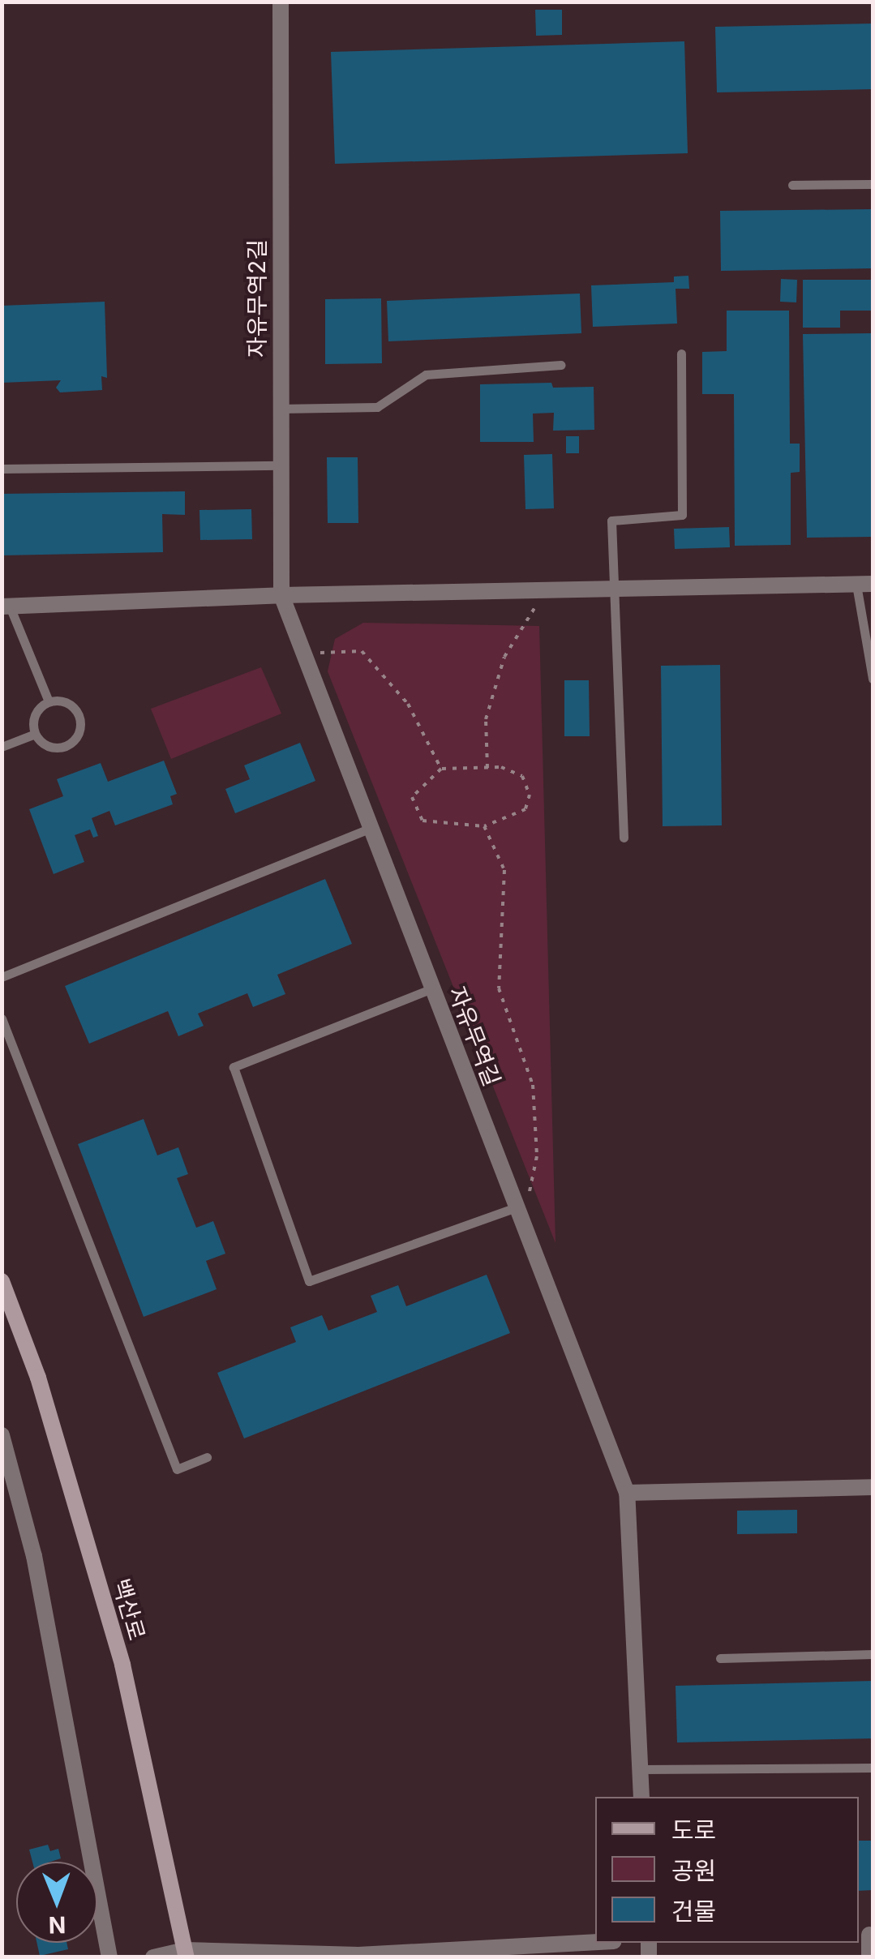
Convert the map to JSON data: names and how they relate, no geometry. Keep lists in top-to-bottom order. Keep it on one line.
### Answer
{"streets":{"main road":["백산로"],"street":["자유무역2길","자유무역길"]},"crossings":[["자유무역2길","자유무역길"]],"legend":["도로","공원","건물"],"north":"bottom"}
